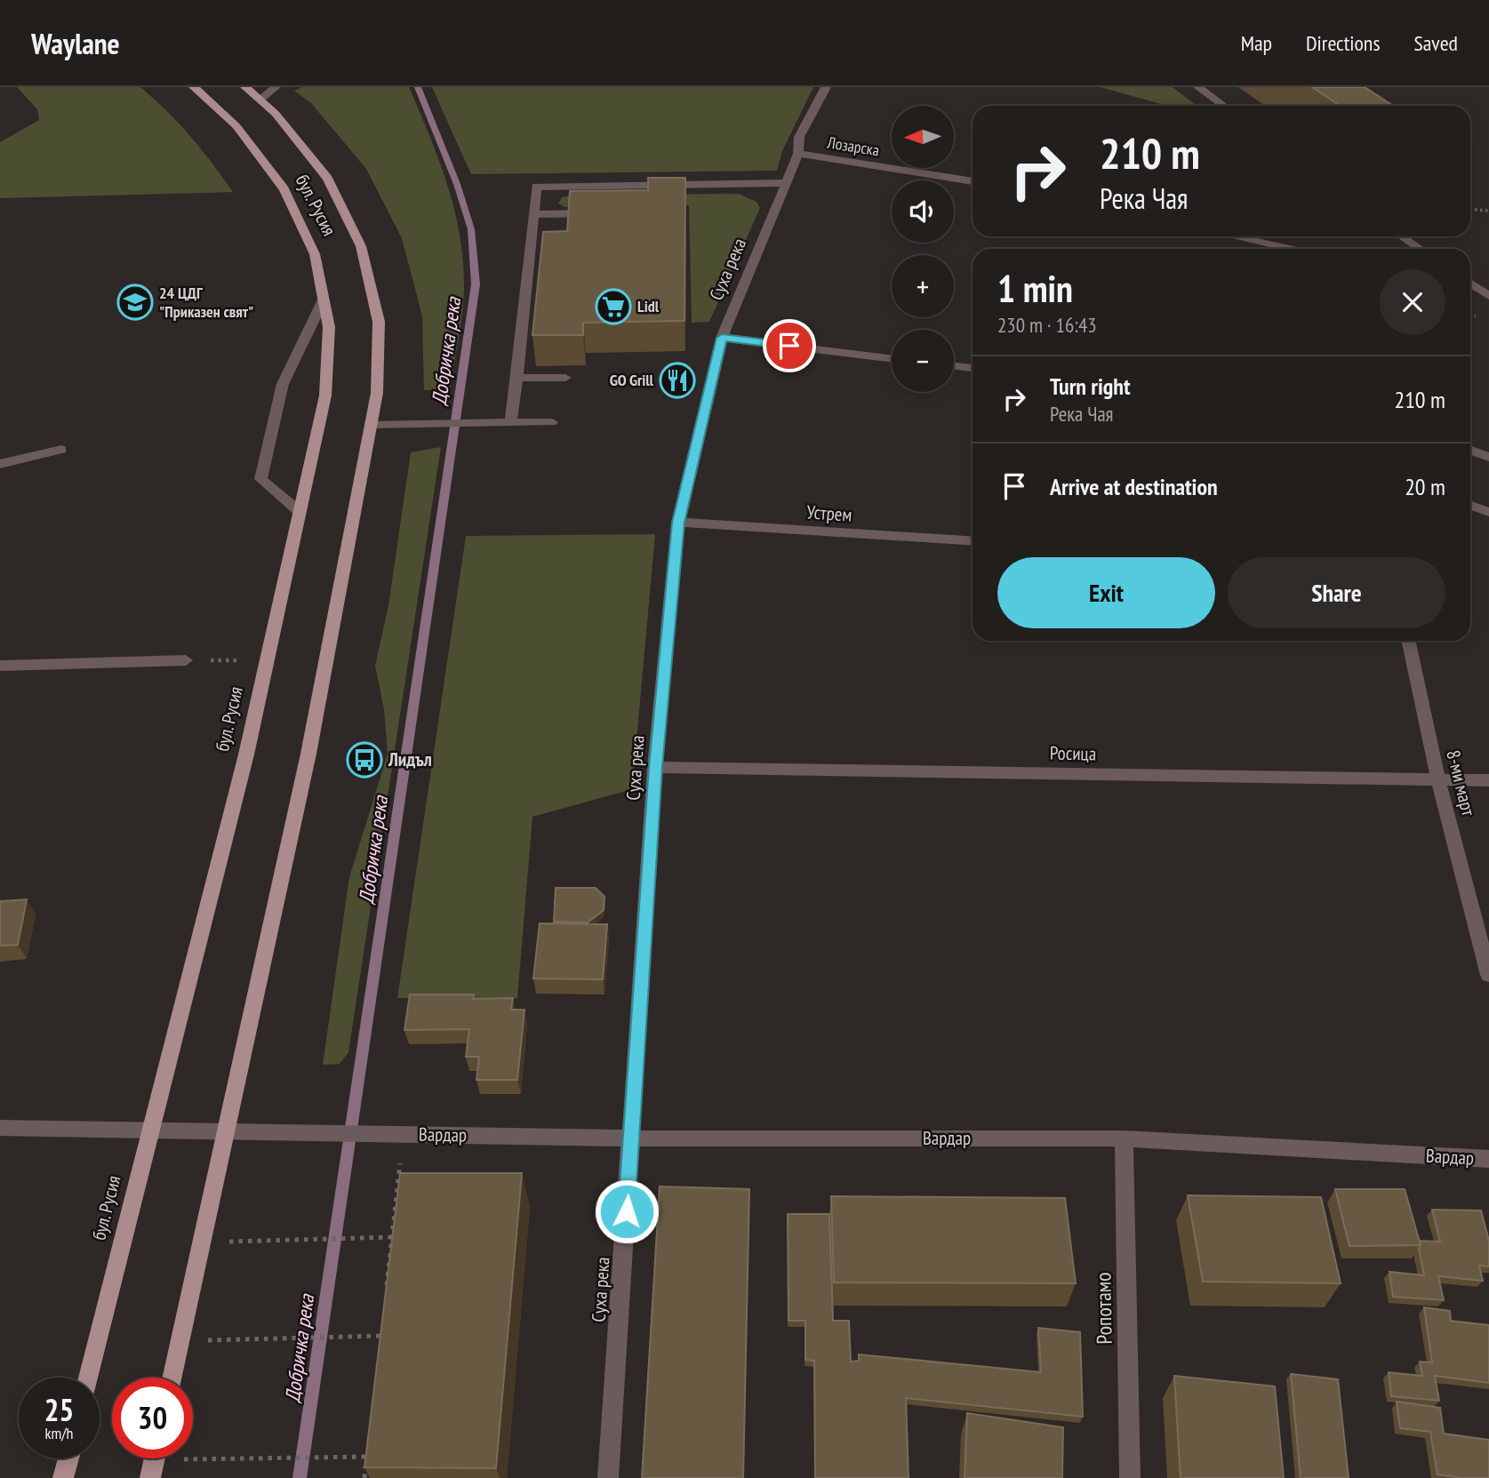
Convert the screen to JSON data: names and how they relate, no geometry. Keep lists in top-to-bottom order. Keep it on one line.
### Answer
{"streets":{"main road":["бул. Русия"],"street":["Лозарска","Суха река","Устрем","Росица","8-ми март","Вардар","Ропотамо"]},"crossings":[["Лозарска","Суха река"],["бул. Русия","Вардар"],["Суха река","Устрем"],["Суха река","Росица"],["Суха река","Вардар"],["Росица","8-ми март"],["Вардар","Ропотамо"]],"water":["Добричка река"],"places":{"school or university":["24 ЦДГ \"Приказен свят\""],"supermarket":["Lidl"],"restaurant":["GO Grill"],"bus stop":["Лидъл"]},"north":"left","page":{"header":"Waylane","nav":["Map","Directions","Saved"],"map_buttons":["+","−"],"turn":["210 m","Река Чая"],"heading":["1 min","230 m · 16:43"],"list":[{"name":"Turn right","note":"Река Чая","value":"210 m"},{"name":"Arrive at destination","value":"20 m"}],"buttons":["Exit","Share"],"speed":"25 km/h","limit":"30"}}
